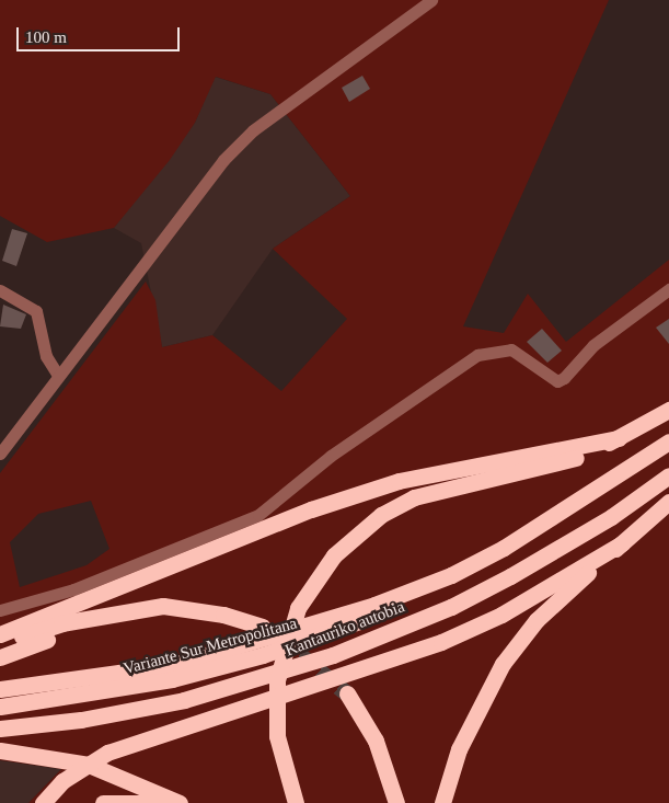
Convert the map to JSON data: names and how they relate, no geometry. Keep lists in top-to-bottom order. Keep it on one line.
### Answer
{"streets":{"highway":["Kantauriko autobia","Variante Sur Metropolitana"]},"crossings":[["Kantauriko autobia","Variante Sur Metropolitana"]],"scale_bar":"100 m"}
